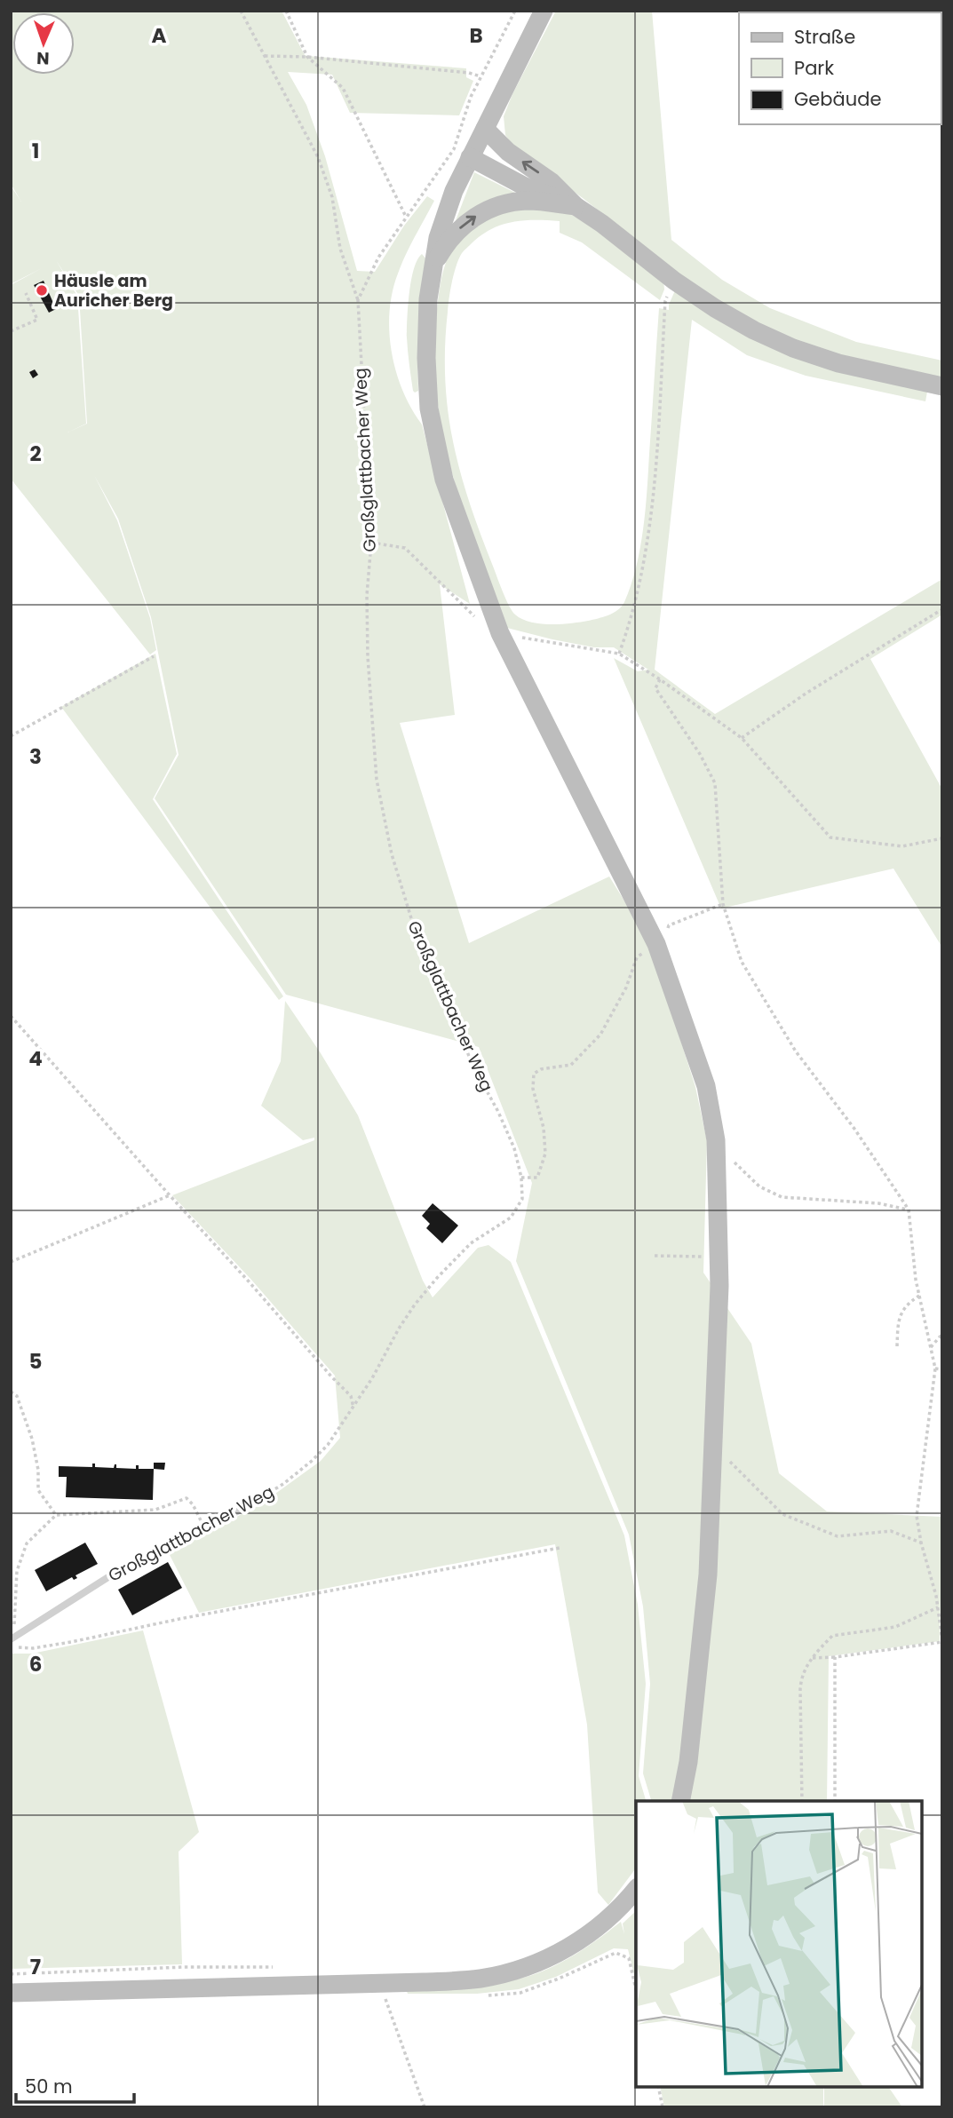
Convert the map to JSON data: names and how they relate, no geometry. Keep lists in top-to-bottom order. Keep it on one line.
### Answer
{"streets":{"lane":["Großglattbacher Weg"]},"places":["Häusle am Auricher Berg"],"legend":["Straße","Park","Gebäude"],"scale_bar":"50 m","north":"bottom","grid":{"columns":["A","B"],"rows":["1","2","3","4","5","6","7"]}}
